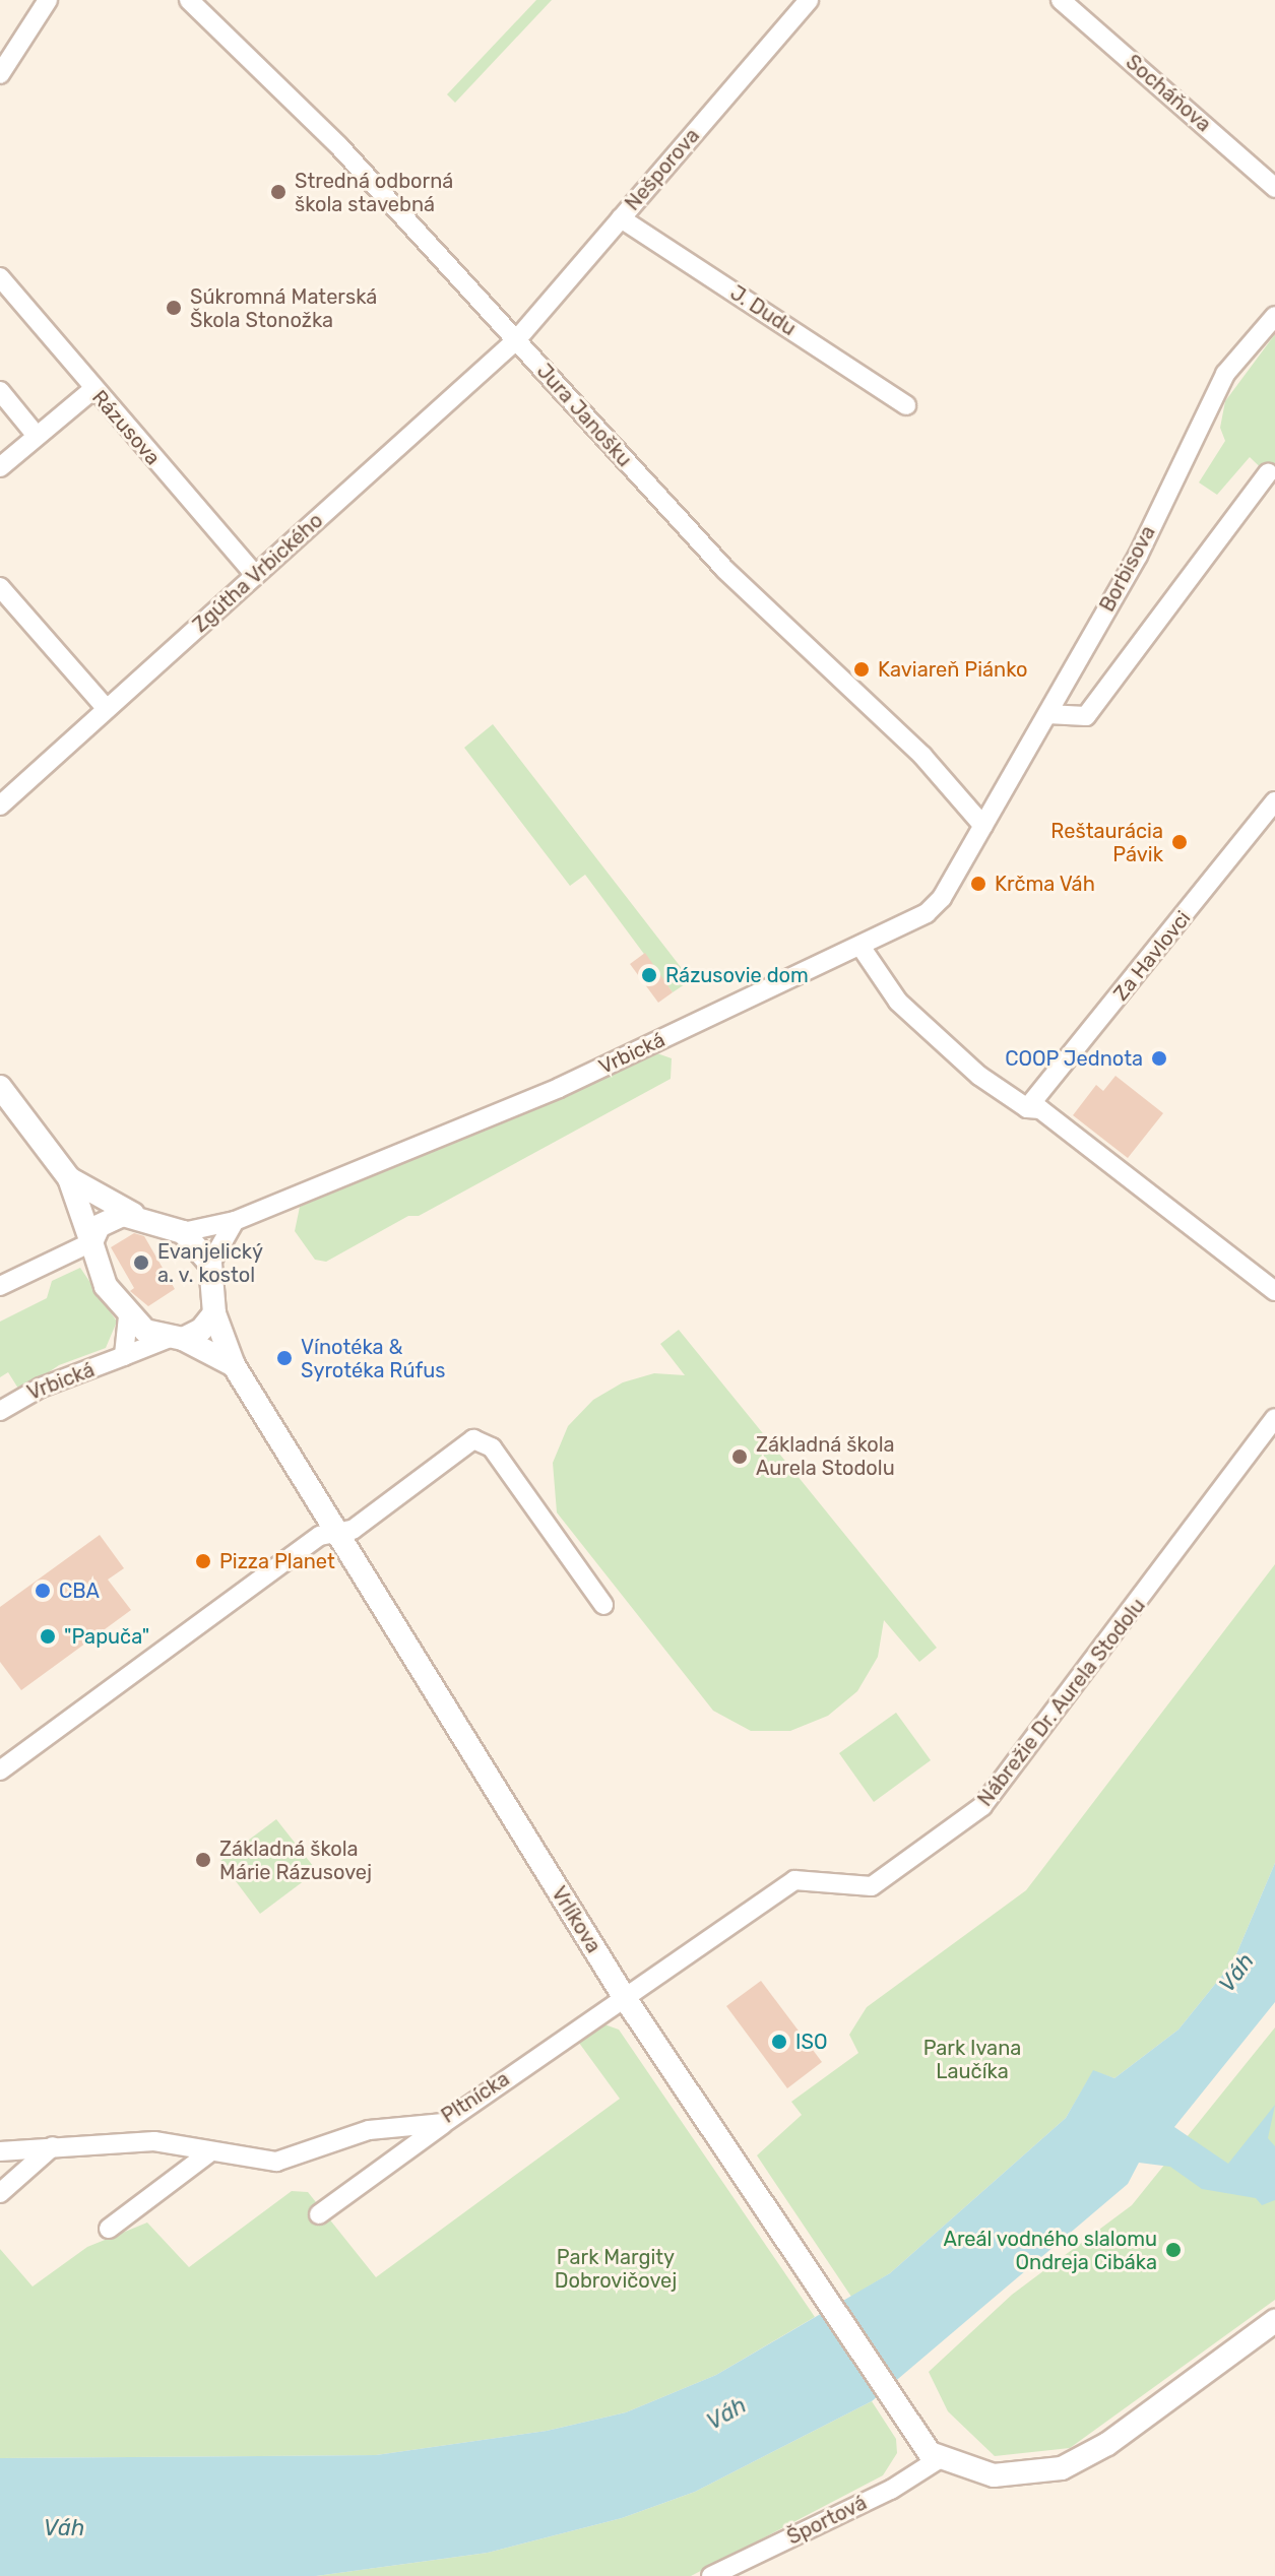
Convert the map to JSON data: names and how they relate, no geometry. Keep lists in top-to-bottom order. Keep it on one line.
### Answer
{"streets":{"street":["Socháňova","Nešporova","J. Dudu","Jura Janošku","Rázusova","Borbisova","Zgútha Vrbického","Za Havlovci","Vrbická","Nábrežie Dr. Aurela Stodolu","Vrlíkova","Pltnícka","Športová"]},"crossings":[["Nešporova","J. Dudu"],["Nešporova","Jura Janošku"],["Nešporova","Zgútha Vrbického"],["Jura Janošku","Borbisova"],["Jura Janošku","Zgútha Vrbického"],["Jura Janošku","Vrbická"],["Rázusova","Zgútha Vrbického"],["Borbisova","Vrbická"],["Vrbická","Vrlíkova"],["Nábrežie Dr. Aurela Stodolu","Vrlíkova"],["Nábrežie Dr. Aurela Stodolu","Pltnícka"],["Vrlíkova","Pltnícka"],["Vrlíkova","Športová"]],"water":["Váh"],"parks":["Park Ivana Laučíka","Park Margity Dobrovičovej"],"places":["Stredná odborná škola stavebná","Súkromná Materská Škola Stonožka","Kaviareň Piánko","Reštaurácia Pávik","Krčma Váh","Rázusovie dom","COOP Jednota","Evanjelický a. v. kostol","Vínotéka & Syrotéka Rúfus","Základná škola Aurela Stodolu","Pizza Planet","CBA","\"Papuča\"","Základná škola Márie Rázusovej","ISO","Areál vodného slalomu Ondreja Cibáka"]}
